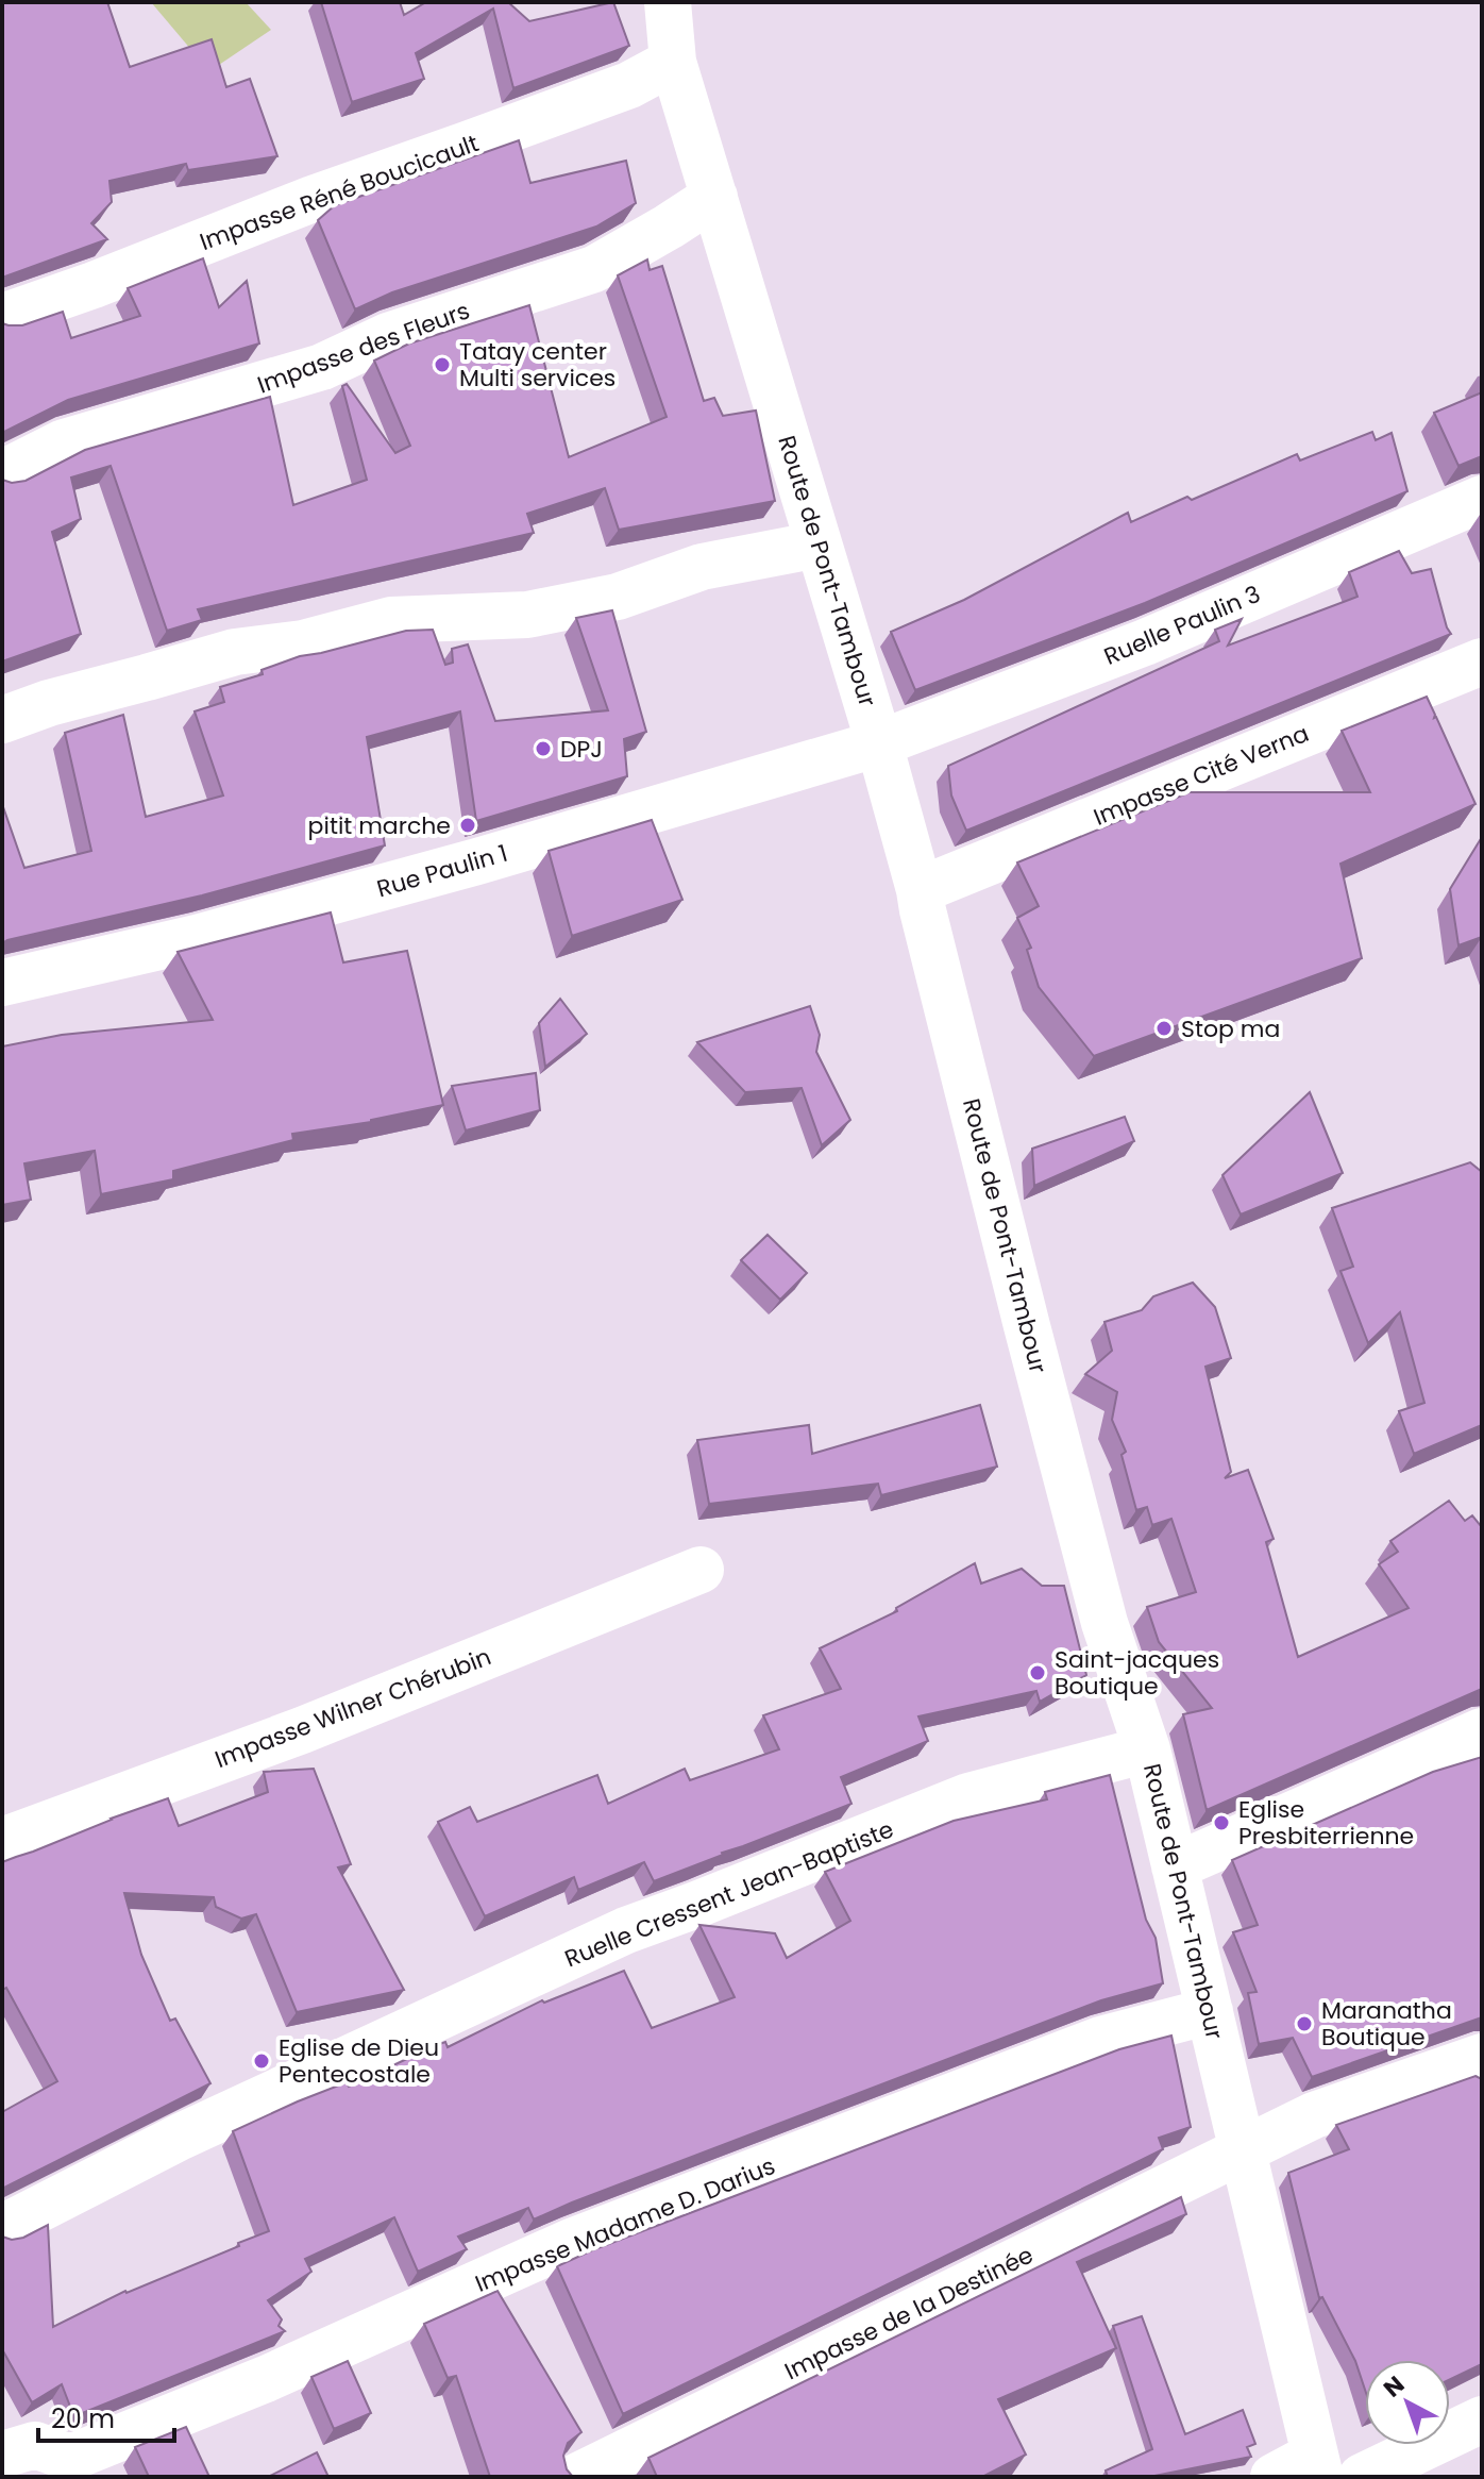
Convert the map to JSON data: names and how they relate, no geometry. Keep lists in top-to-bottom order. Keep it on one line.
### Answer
{"streets":{"street":["Impasse Réné Boucicault","Impasse des Fleurs","Route de Pont-Tambour","Ruelle Paulin 3","Impasse Cité Verna","Rue Paulin 1","Impasse Wilner Chérubin","Ruelle Cressent Jean-Baptiste","Impasse Madame D. Darius","Impasse de la Destinée"]},"crossings":[["Impasse Réné Boucicault","Route de Pont-Tambour"],["Impasse des Fleurs","Route de Pont-Tambour"],["Route de Pont-Tambour","Ruelle Paulin 3"],["Route de Pont-Tambour","Impasse Cité Verna"],["Route de Pont-Tambour","Rue Paulin 1"],["Route de Pont-Tambour","Ruelle Cressent Jean-Baptiste"],["Route de Pont-Tambour","Impasse Madame D. Darius"],["Route de Pont-Tambour","Impasse de la Destinée"],["Ruelle Paulin 3","Rue Paulin 1"]],"places":["Tatay center Multi services","DPJ","pitit marche","Stop ma","Saint-jacques Boutique","Eglise Presbiterrienne","Maranatha Boutique","Eglise de Dieu Pentecostale"],"scale_bar":"20 m","north":"top left"}
